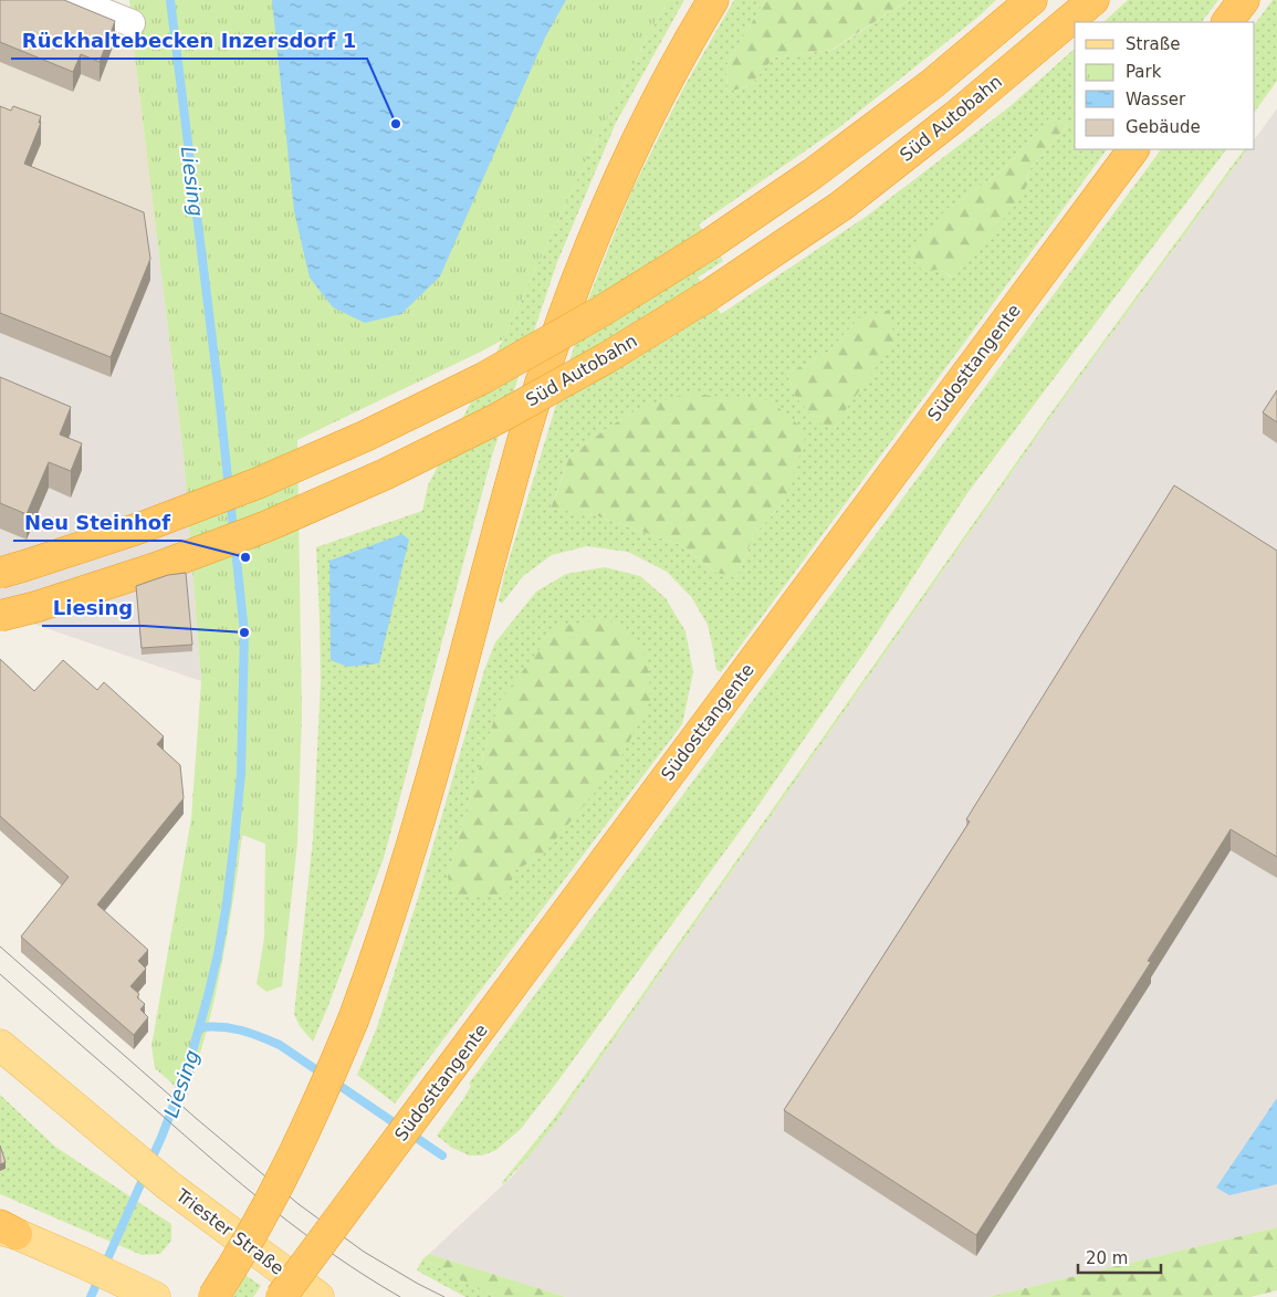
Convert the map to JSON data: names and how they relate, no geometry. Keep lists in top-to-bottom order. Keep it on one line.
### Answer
{"streets":{"highway":["Süd Autobahn","Südosttangente"],"main road":["Triester Straße"]},"water":["Liesing"],"places":["Rückhaltebecken Inzersdorf 1","Neu Steinhof","Liesing"],"legend":["Straße","Park","Wasser","Gebäude"],"scale_bar":"20 m"}
